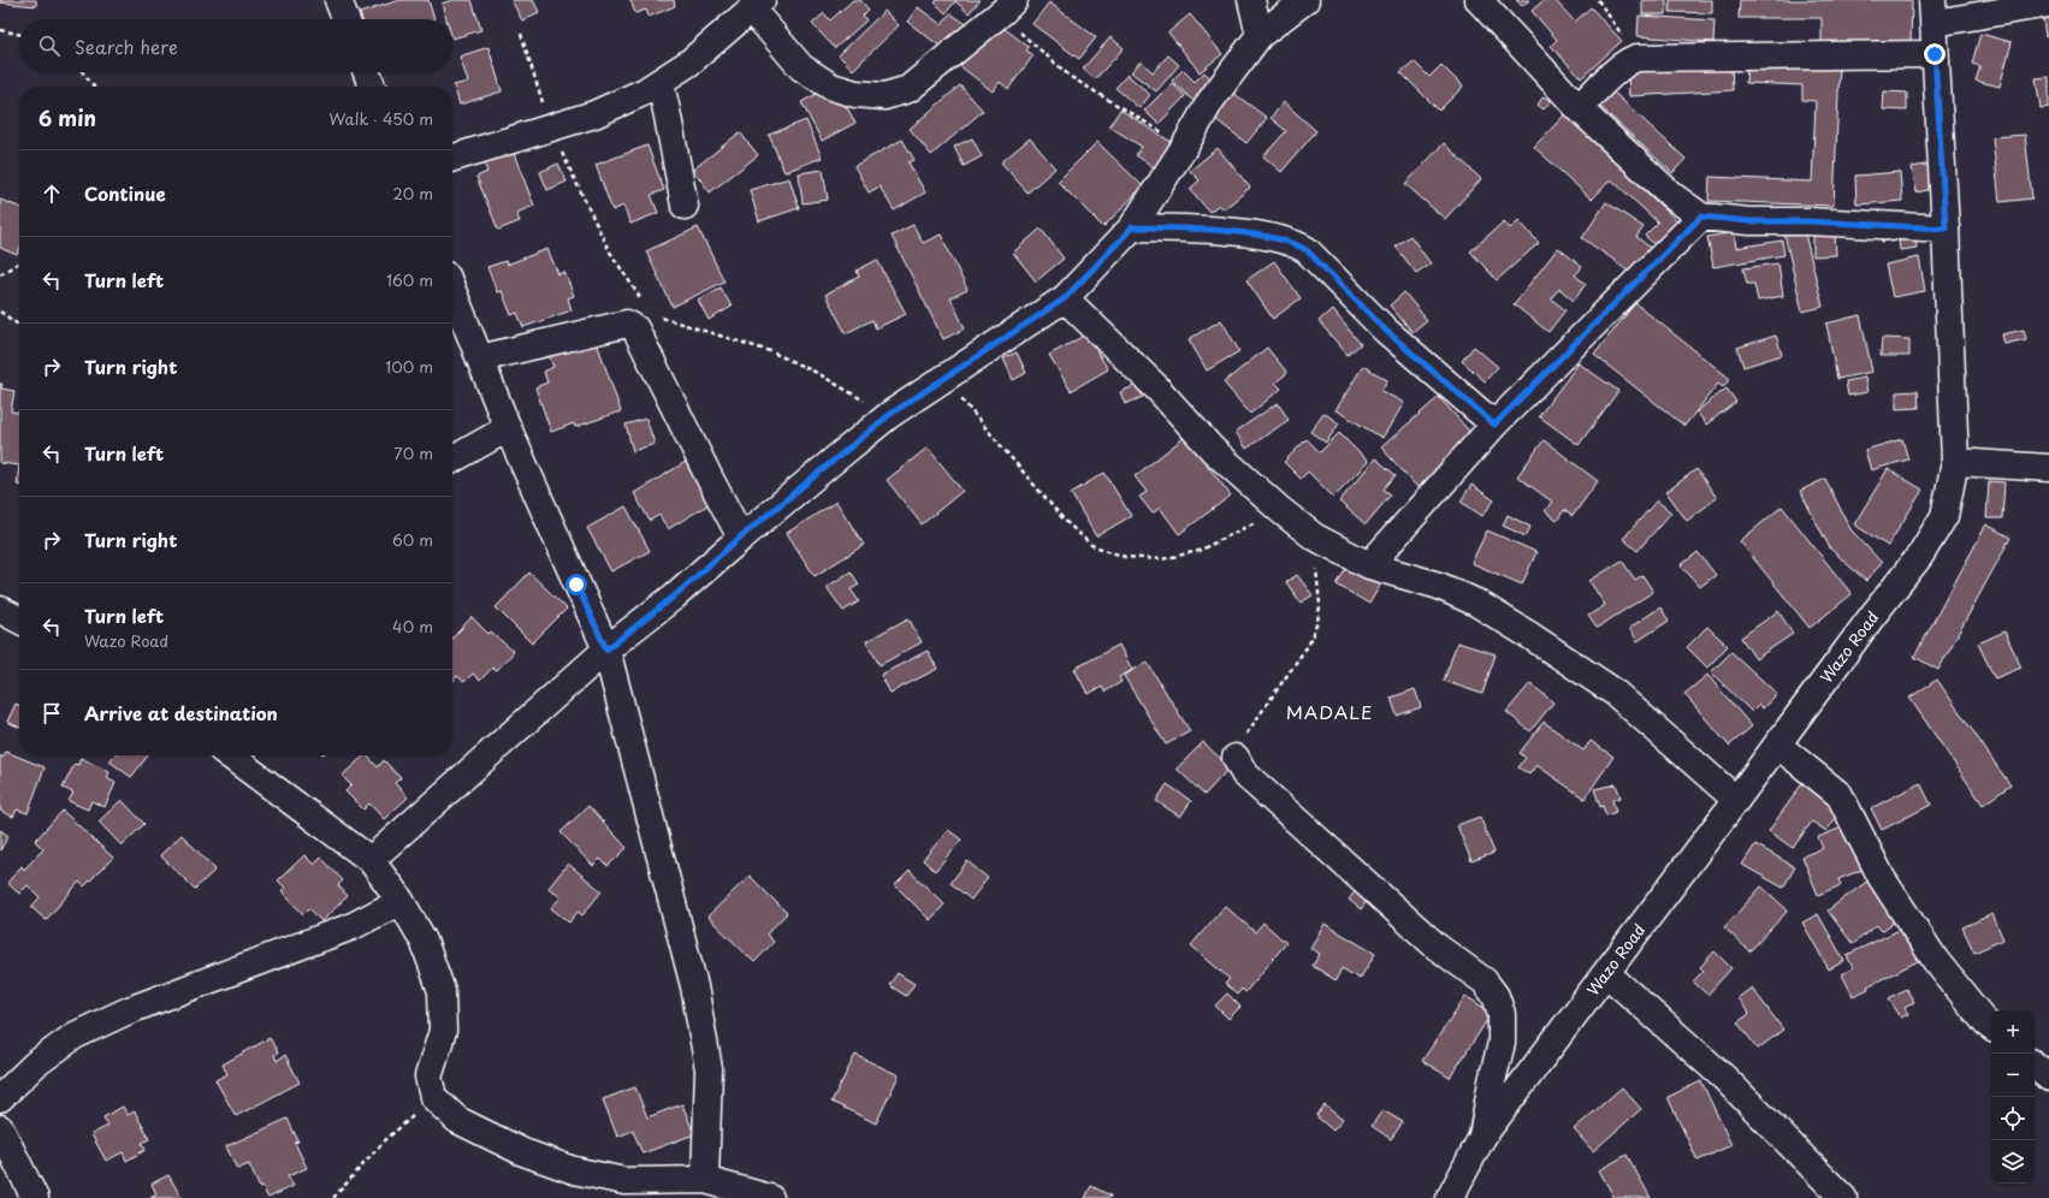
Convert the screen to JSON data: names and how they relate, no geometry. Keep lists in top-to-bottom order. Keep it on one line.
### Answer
{"streets":{"street":["Wazo Road"]},"districts":["MADALE"],"page":{"search":"Search here","heading":["6 min","Walk · 450 m"],"list":[["Continue","20 m"],["Turn left","160 m"],["Turn right","100 m"],["Turn left","70 m"],["Turn right","60 m"],["Turn left","Wazo Road","40 m"],"Arrive at destination"],"map_buttons":["+","−"]}}
